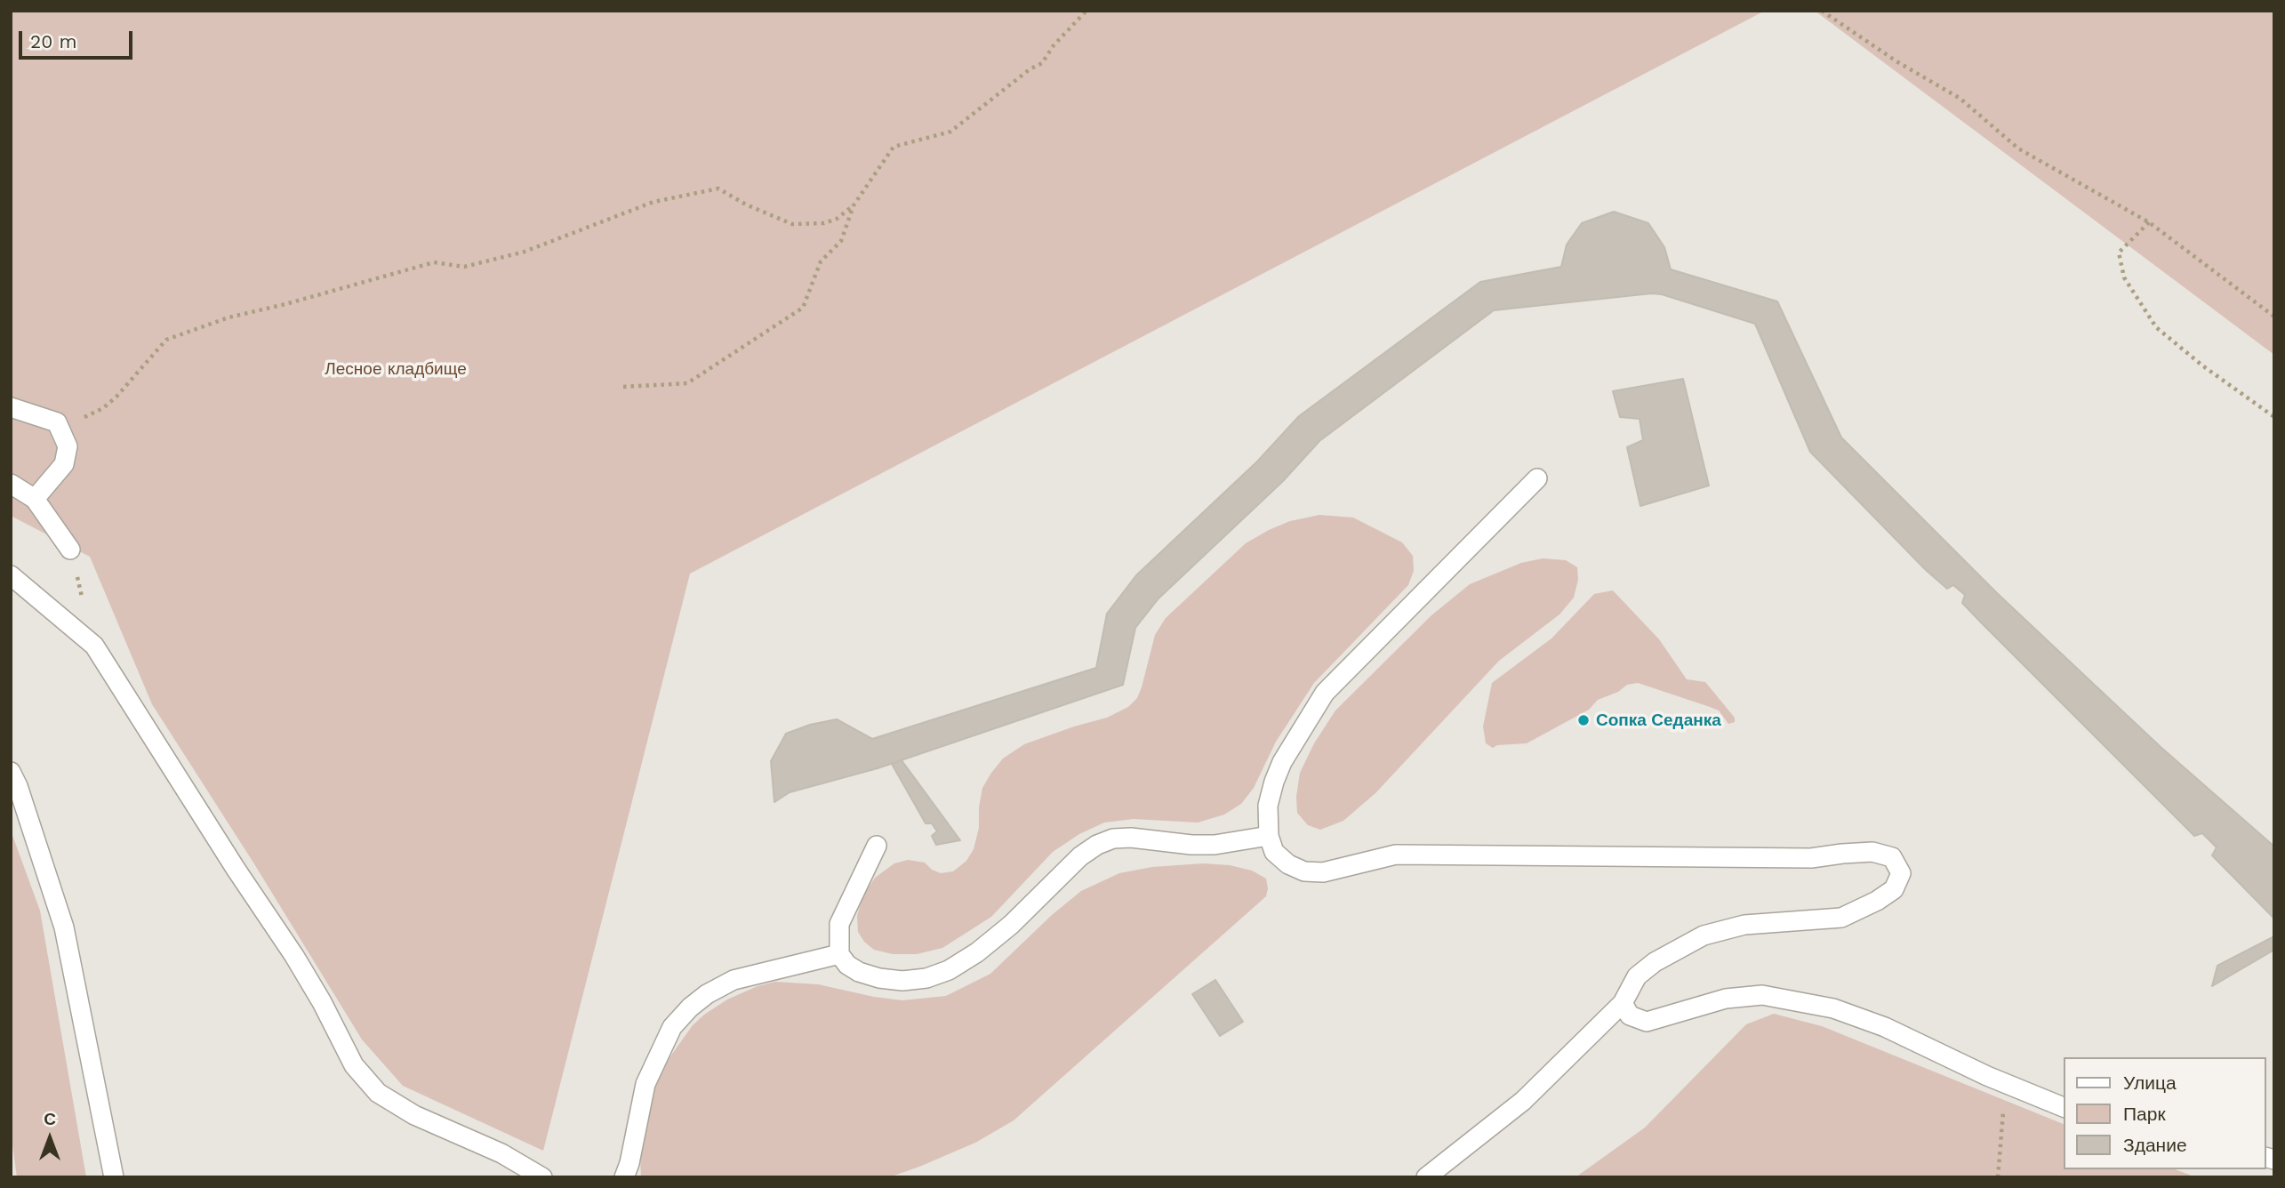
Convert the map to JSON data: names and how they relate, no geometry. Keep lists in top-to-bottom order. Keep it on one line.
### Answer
{"parks":["Лесное кладбище"],"places":["Сопка Седанка"],"legend":["Улица","Парк","Здание"],"scale_bar":"20 m","north":"top"}
